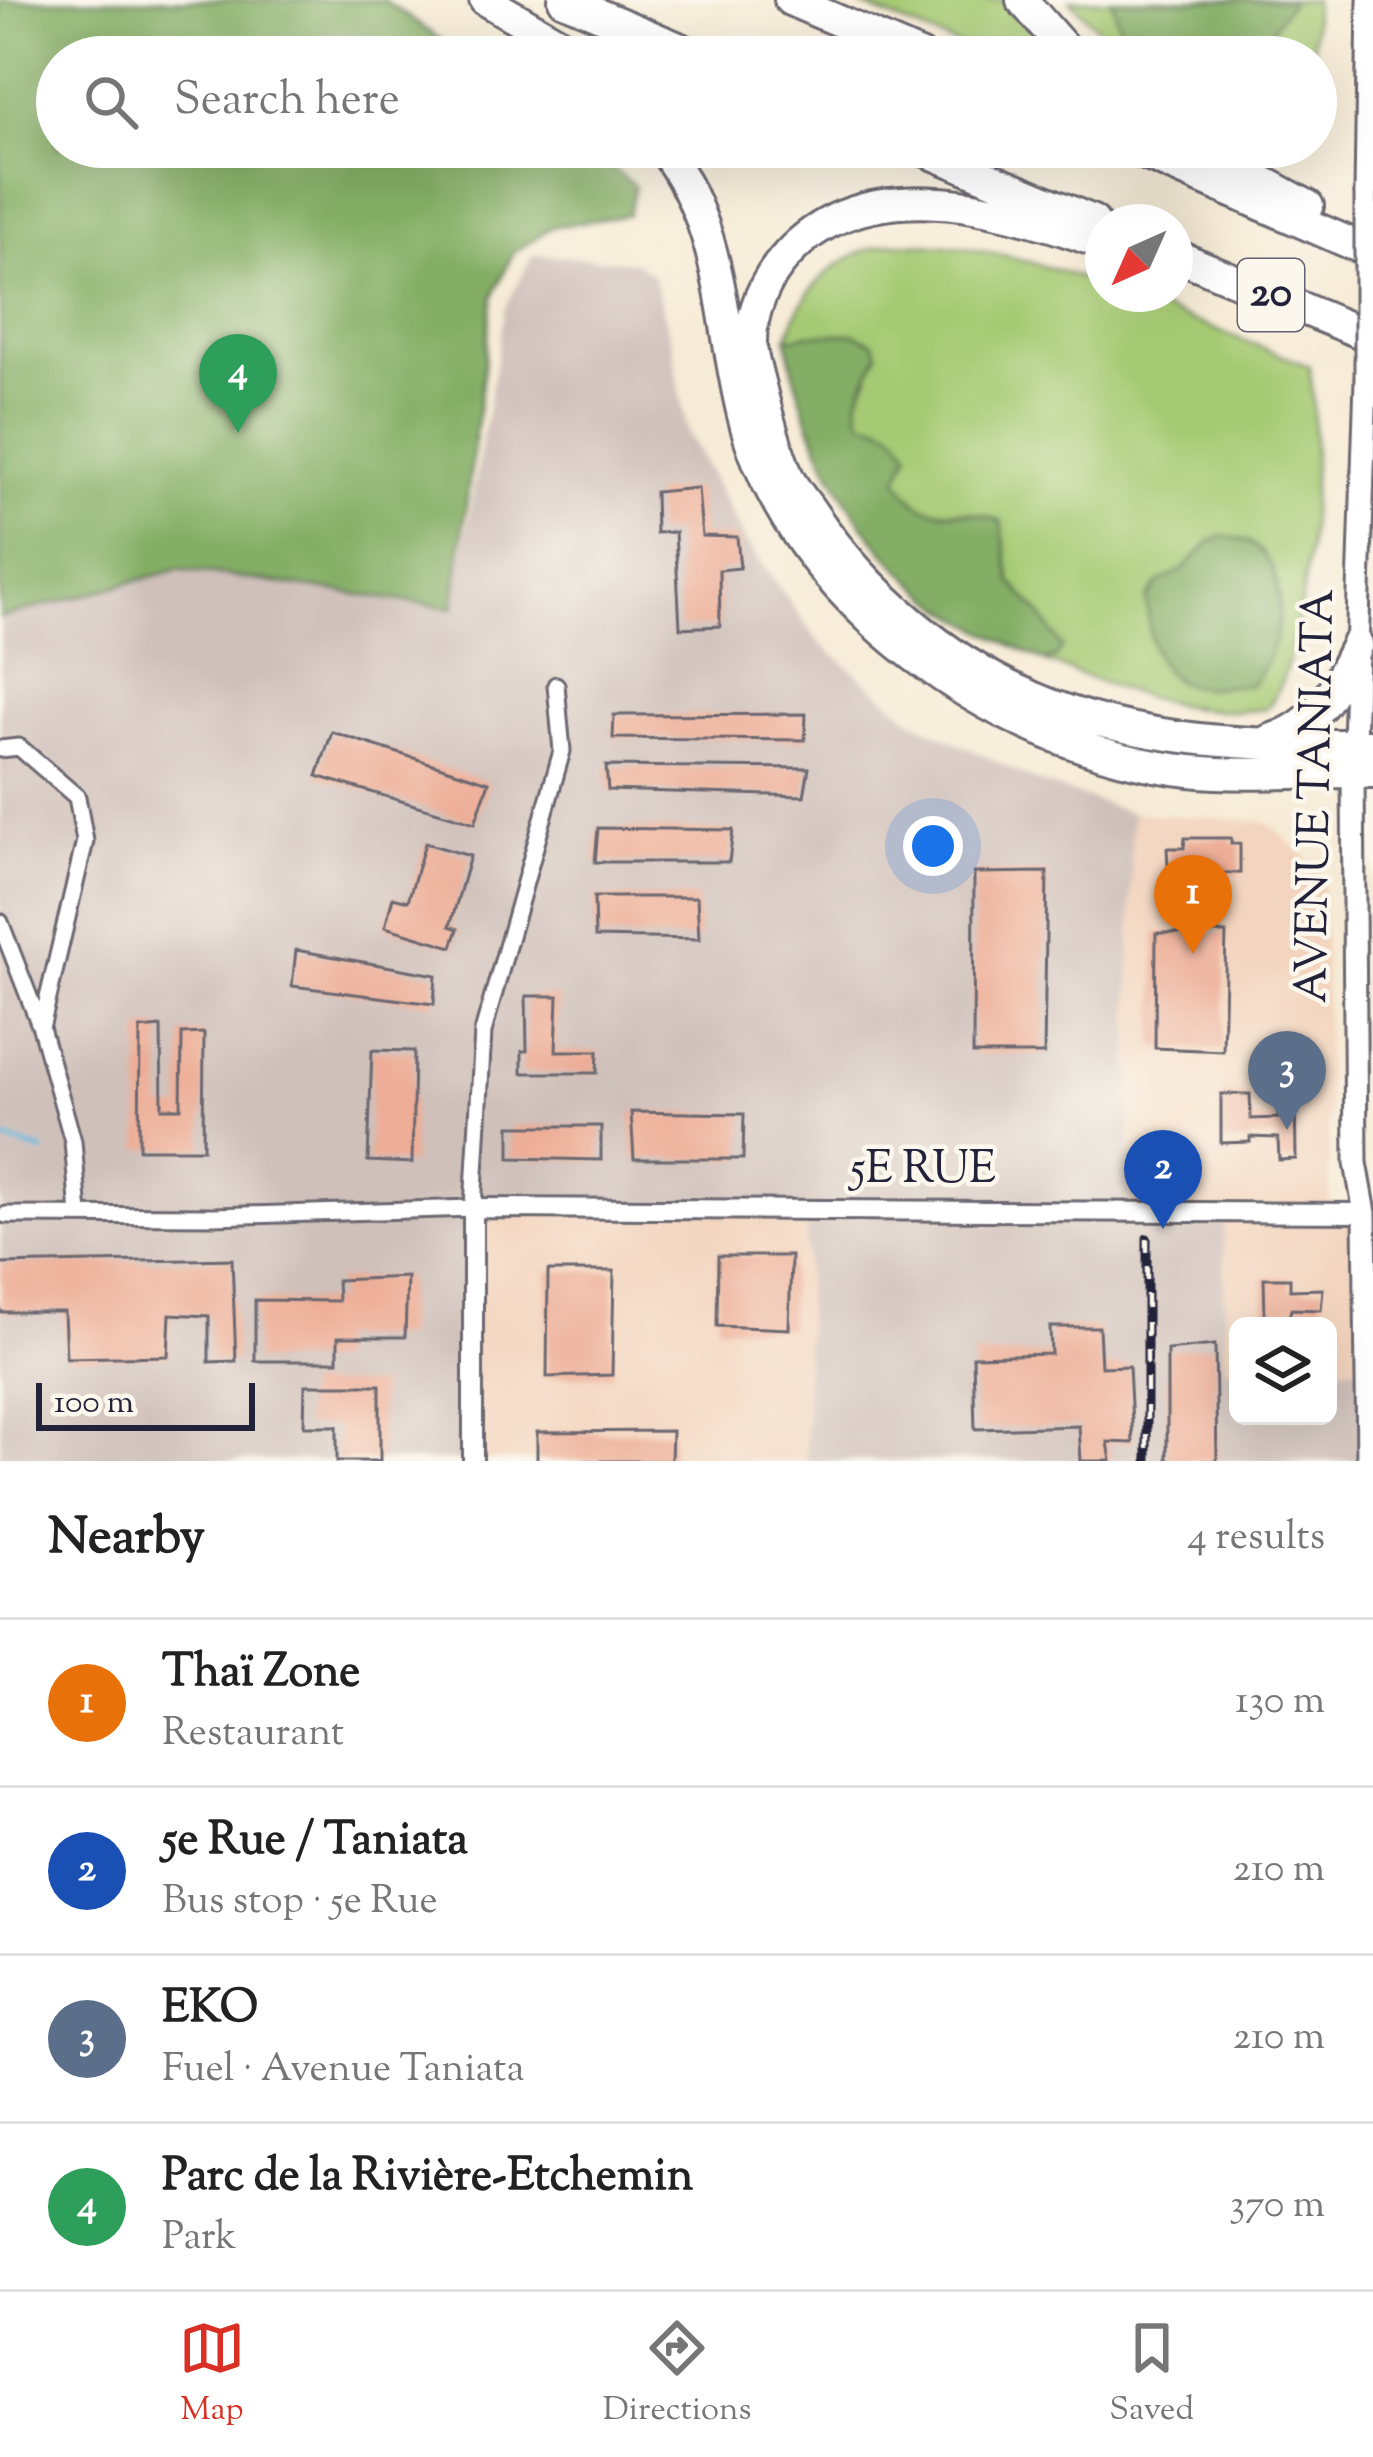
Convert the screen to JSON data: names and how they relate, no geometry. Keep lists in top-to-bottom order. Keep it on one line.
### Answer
{"streets":{"highway":["20"],"main road":["AVENUE TANIATA"],"street":["5E RUE"]},"crossings":[["AVENUE TANIATA","5E RUE"]],"scale_bar":"100 m","north":"bottom left","page":{"search":"Search here","pins":["4","1","3","2"],"scale":"100 m","heading":["Nearby","4 results"],"list":[{"mark":"1","name":"Thaï Zone","note":"Restaurant","value":"130 m"},{"mark":"2","name":"5e Rue / Taniata","note":"Bus stop · 5e Rue","value":"210 m"},{"mark":"3","name":"EKO","note":"Fuel · Avenue Taniata","value":"210 m"},{"mark":"4","name":"Parc de la Rivière-Etchemin","note":"Park","value":"370 m"}],"nav":["Map","Directions","Saved"]}}
